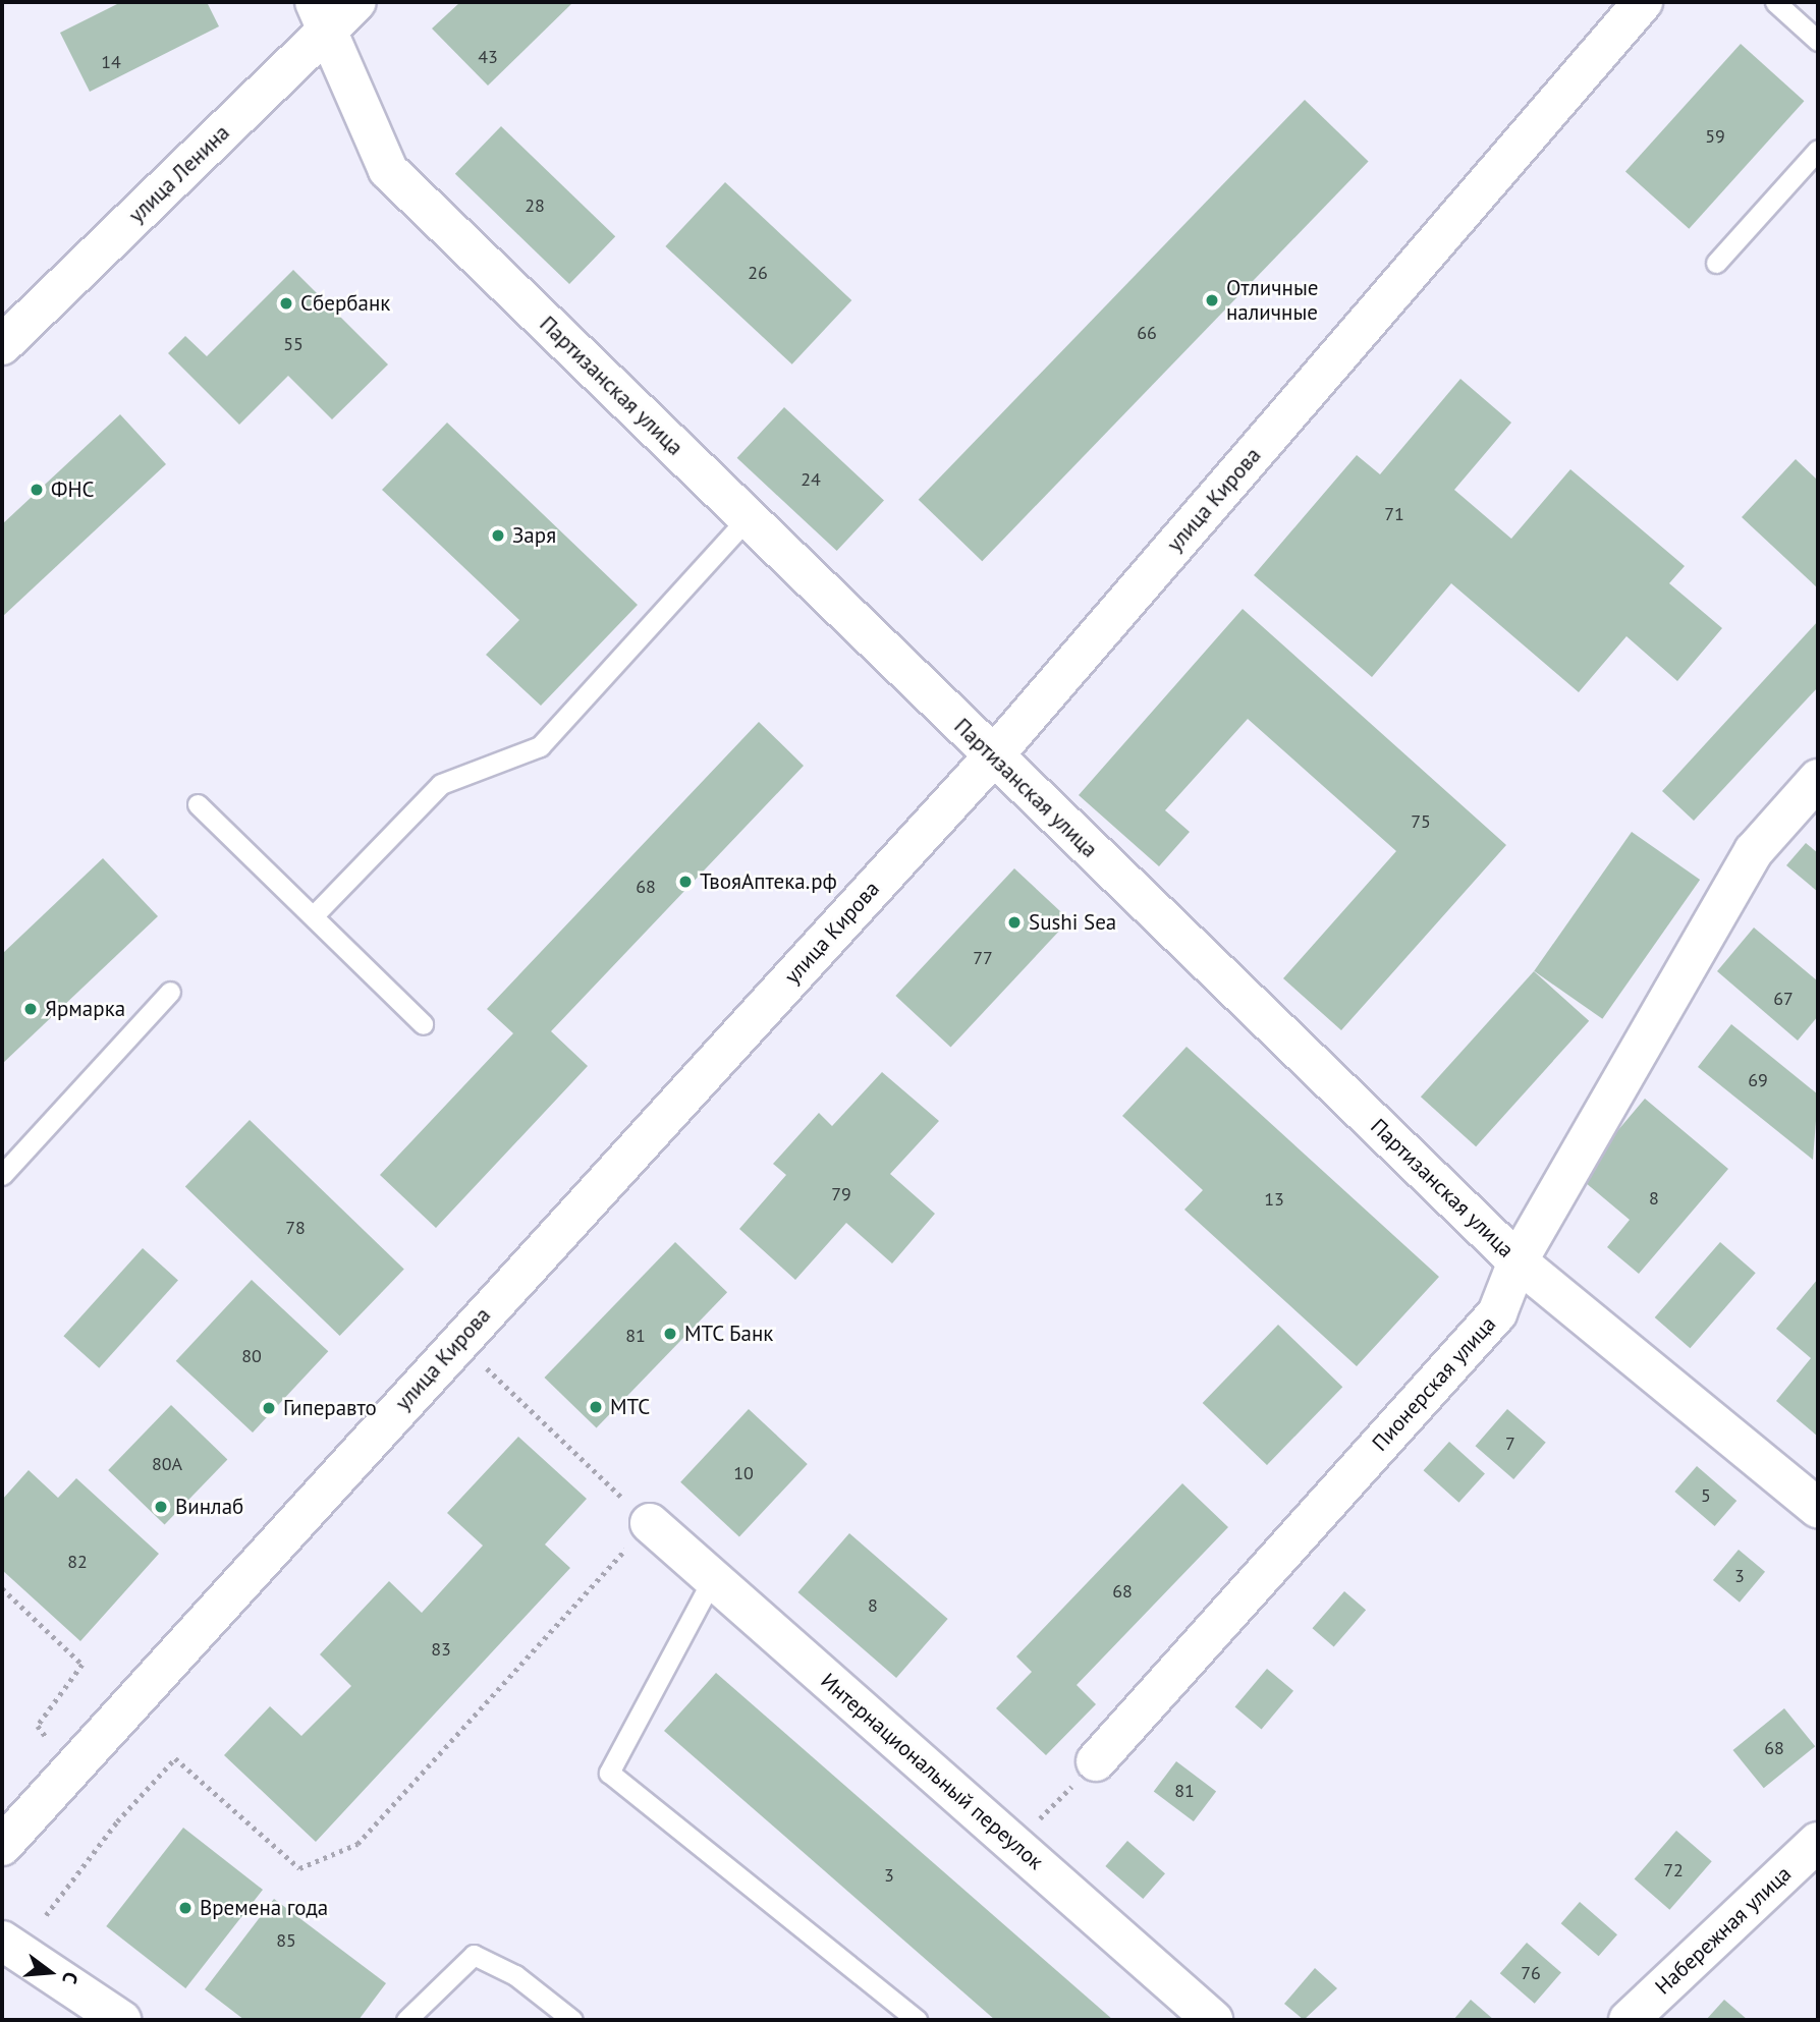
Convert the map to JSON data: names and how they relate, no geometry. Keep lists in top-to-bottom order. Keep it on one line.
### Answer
{"streets":{"street":["улица Ленина","Партизанская улица","улица Кирова","Пионерская улица","Интернациональный переулок","Набережная улица"]},"crossings":[["улица Ленина","Партизанская улица"],["Партизанская улица","улица Кирова"],["Партизанская улица","Пионерская улица"]],"places":["Отличные наличные","Сбербанк","ФНС","Заря","ТвояАптека.рф","Sushi Sea","Ярмарка","МТС Банк","МТС","Гиперавто","Винлаб","Времена года"],"house_numbers":["43","14","59","28","26","66","55","24","71","75","68","77","67","69","79","8","13","78","81","80","7","80А","10","5","82","3","68","8","83","68","81","72","3","85","76"],"north":"right"}
